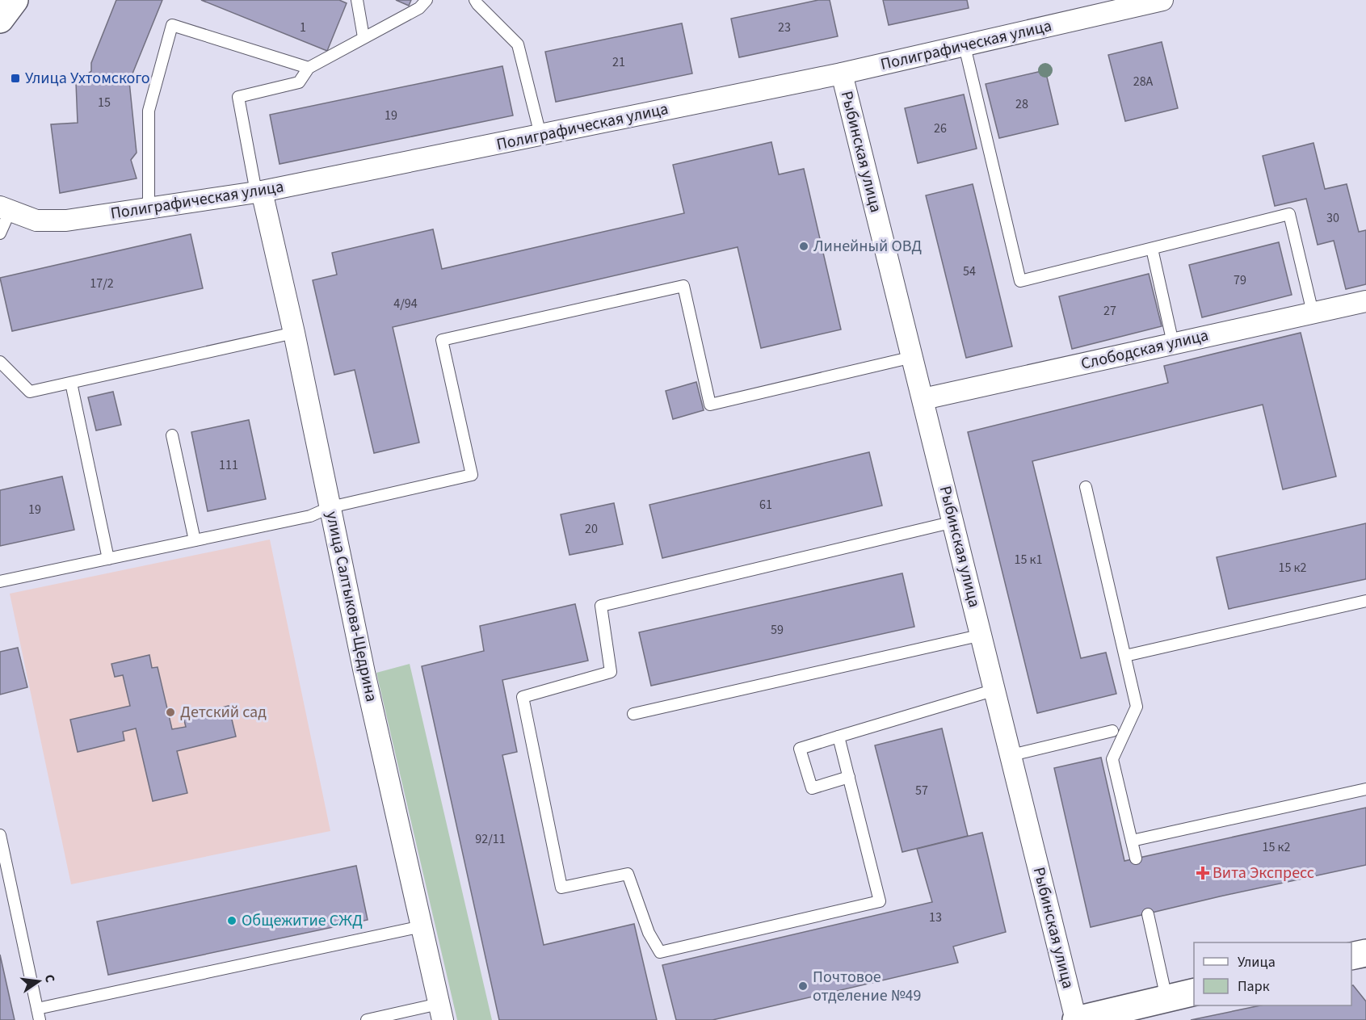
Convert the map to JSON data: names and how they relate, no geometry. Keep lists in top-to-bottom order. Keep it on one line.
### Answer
{"streets":{"street":["Полиграфическая улица","Рыбинская улица","Слободская улица","улица Салтыкова-Щедрина"]},"crossings":[["Полиграфическая улица","Рыбинская улица"],["Полиграфическая улица","улица Салтыкова-Щедрина"],["Рыбинская улица","Слободская улица"]],"places":{"transit":["Улица Ухтомского"],"other":["Линейный ОВД","Детский сад","Общежитие СЖД","Почтовое отделение №49"],"health":["Вита Экспресс"]},"house_numbers":["1","23","21","28А","15","28","19","26","30","54","79","17/2","4/94","27","111","61","19","20","15 к1","15 к2","59","57","92/11","15 к2","13"],"legend":["Улица","Парк"],"north":"right"}
